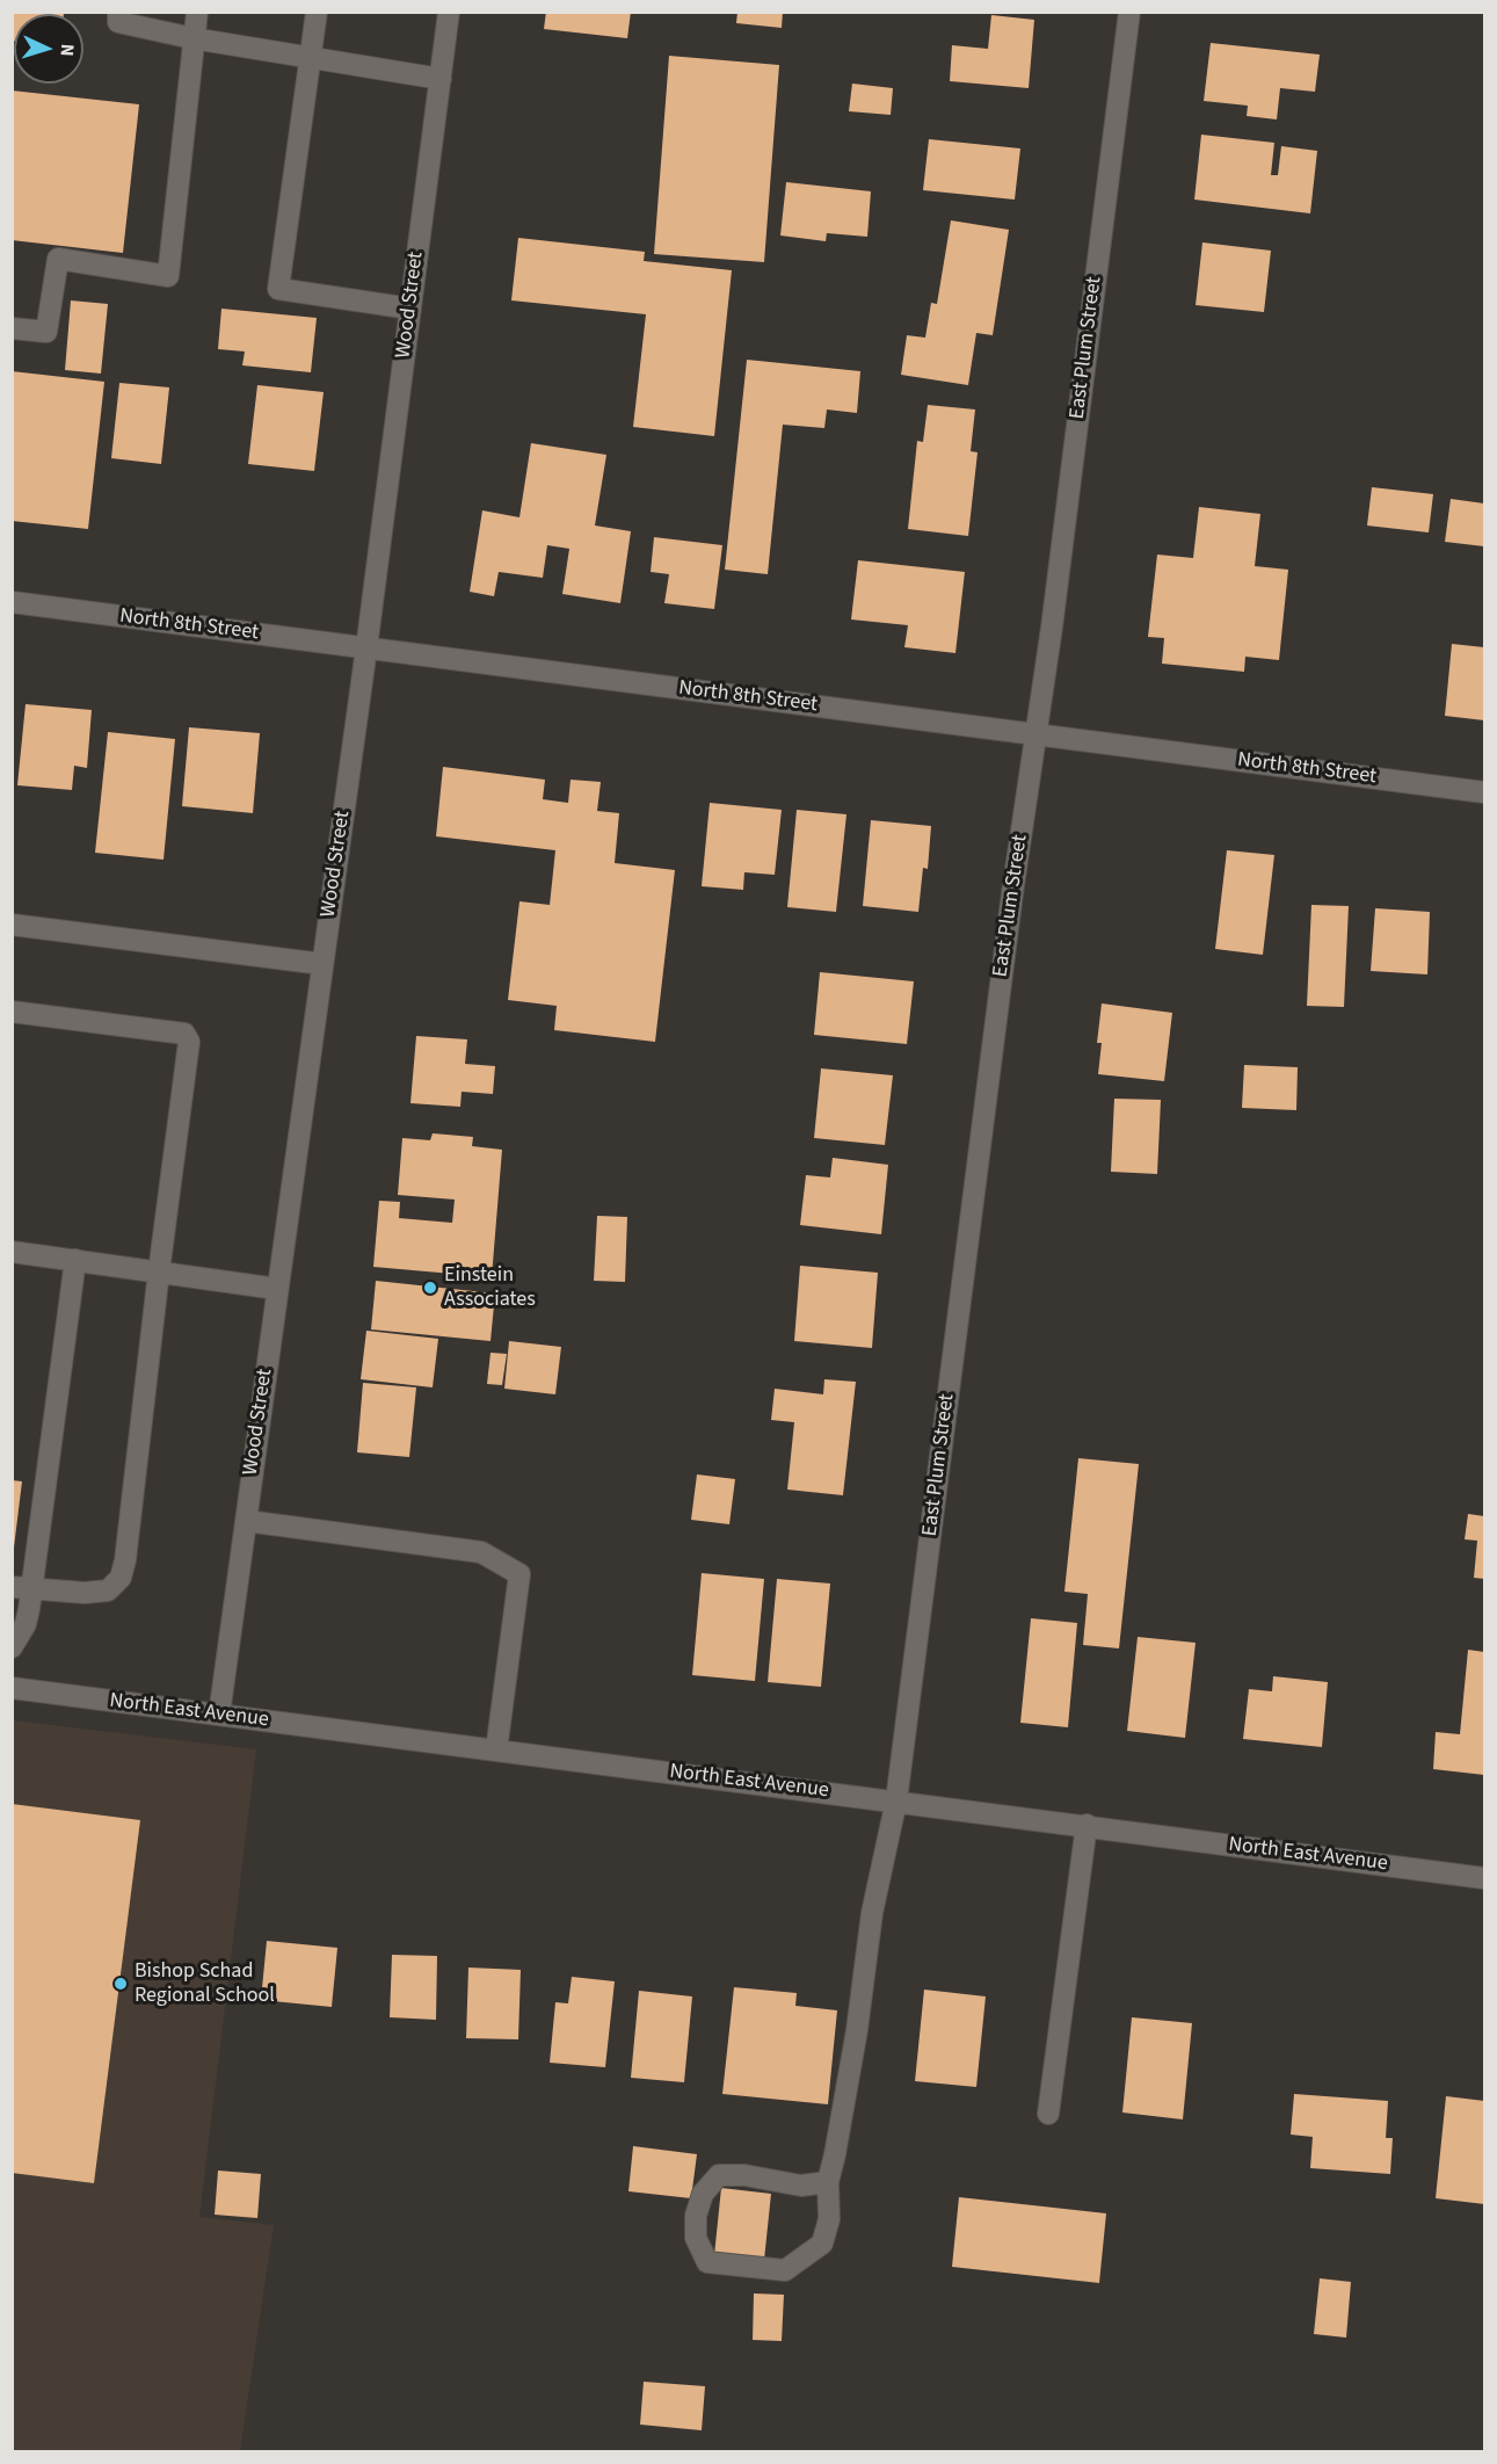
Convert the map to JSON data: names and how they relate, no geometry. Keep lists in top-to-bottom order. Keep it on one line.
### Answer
{"streets":{"street":["Wood Street","East Plum Street","North 8th Street","North East Avenue"]},"crossings":[["Wood Street","North 8th Street"],["Wood Street","North East Avenue"],["East Plum Street","North 8th Street"],["East Plum Street","North East Avenue"]],"places":["Einstein Associates","Bishop Schad Regional School"],"north":"right"}
